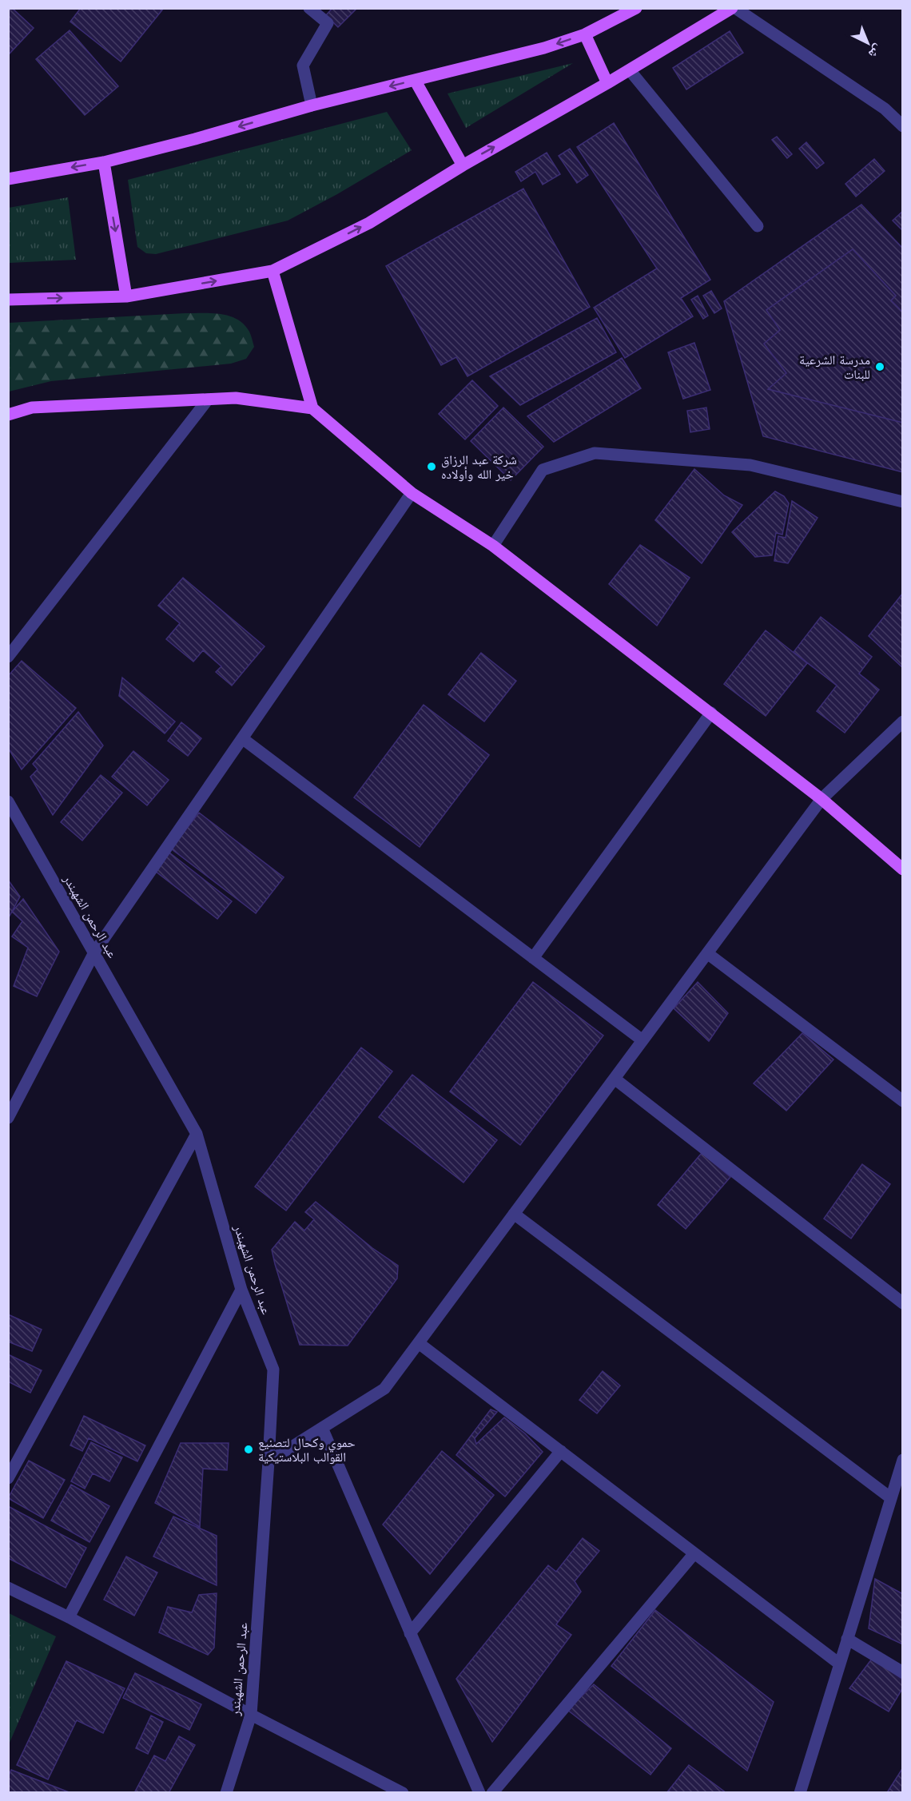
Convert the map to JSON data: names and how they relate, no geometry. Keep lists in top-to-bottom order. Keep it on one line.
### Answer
{"streets":{"street":["عبد الرحمن الشهبندر"]},"places":["مدرسة الشرعية للبنات","شركة عبد الرزاق خير الله وأولاده","حموي وكحال لتصنيع القوالب البلاستيكية"],"north":"bottom right"}
